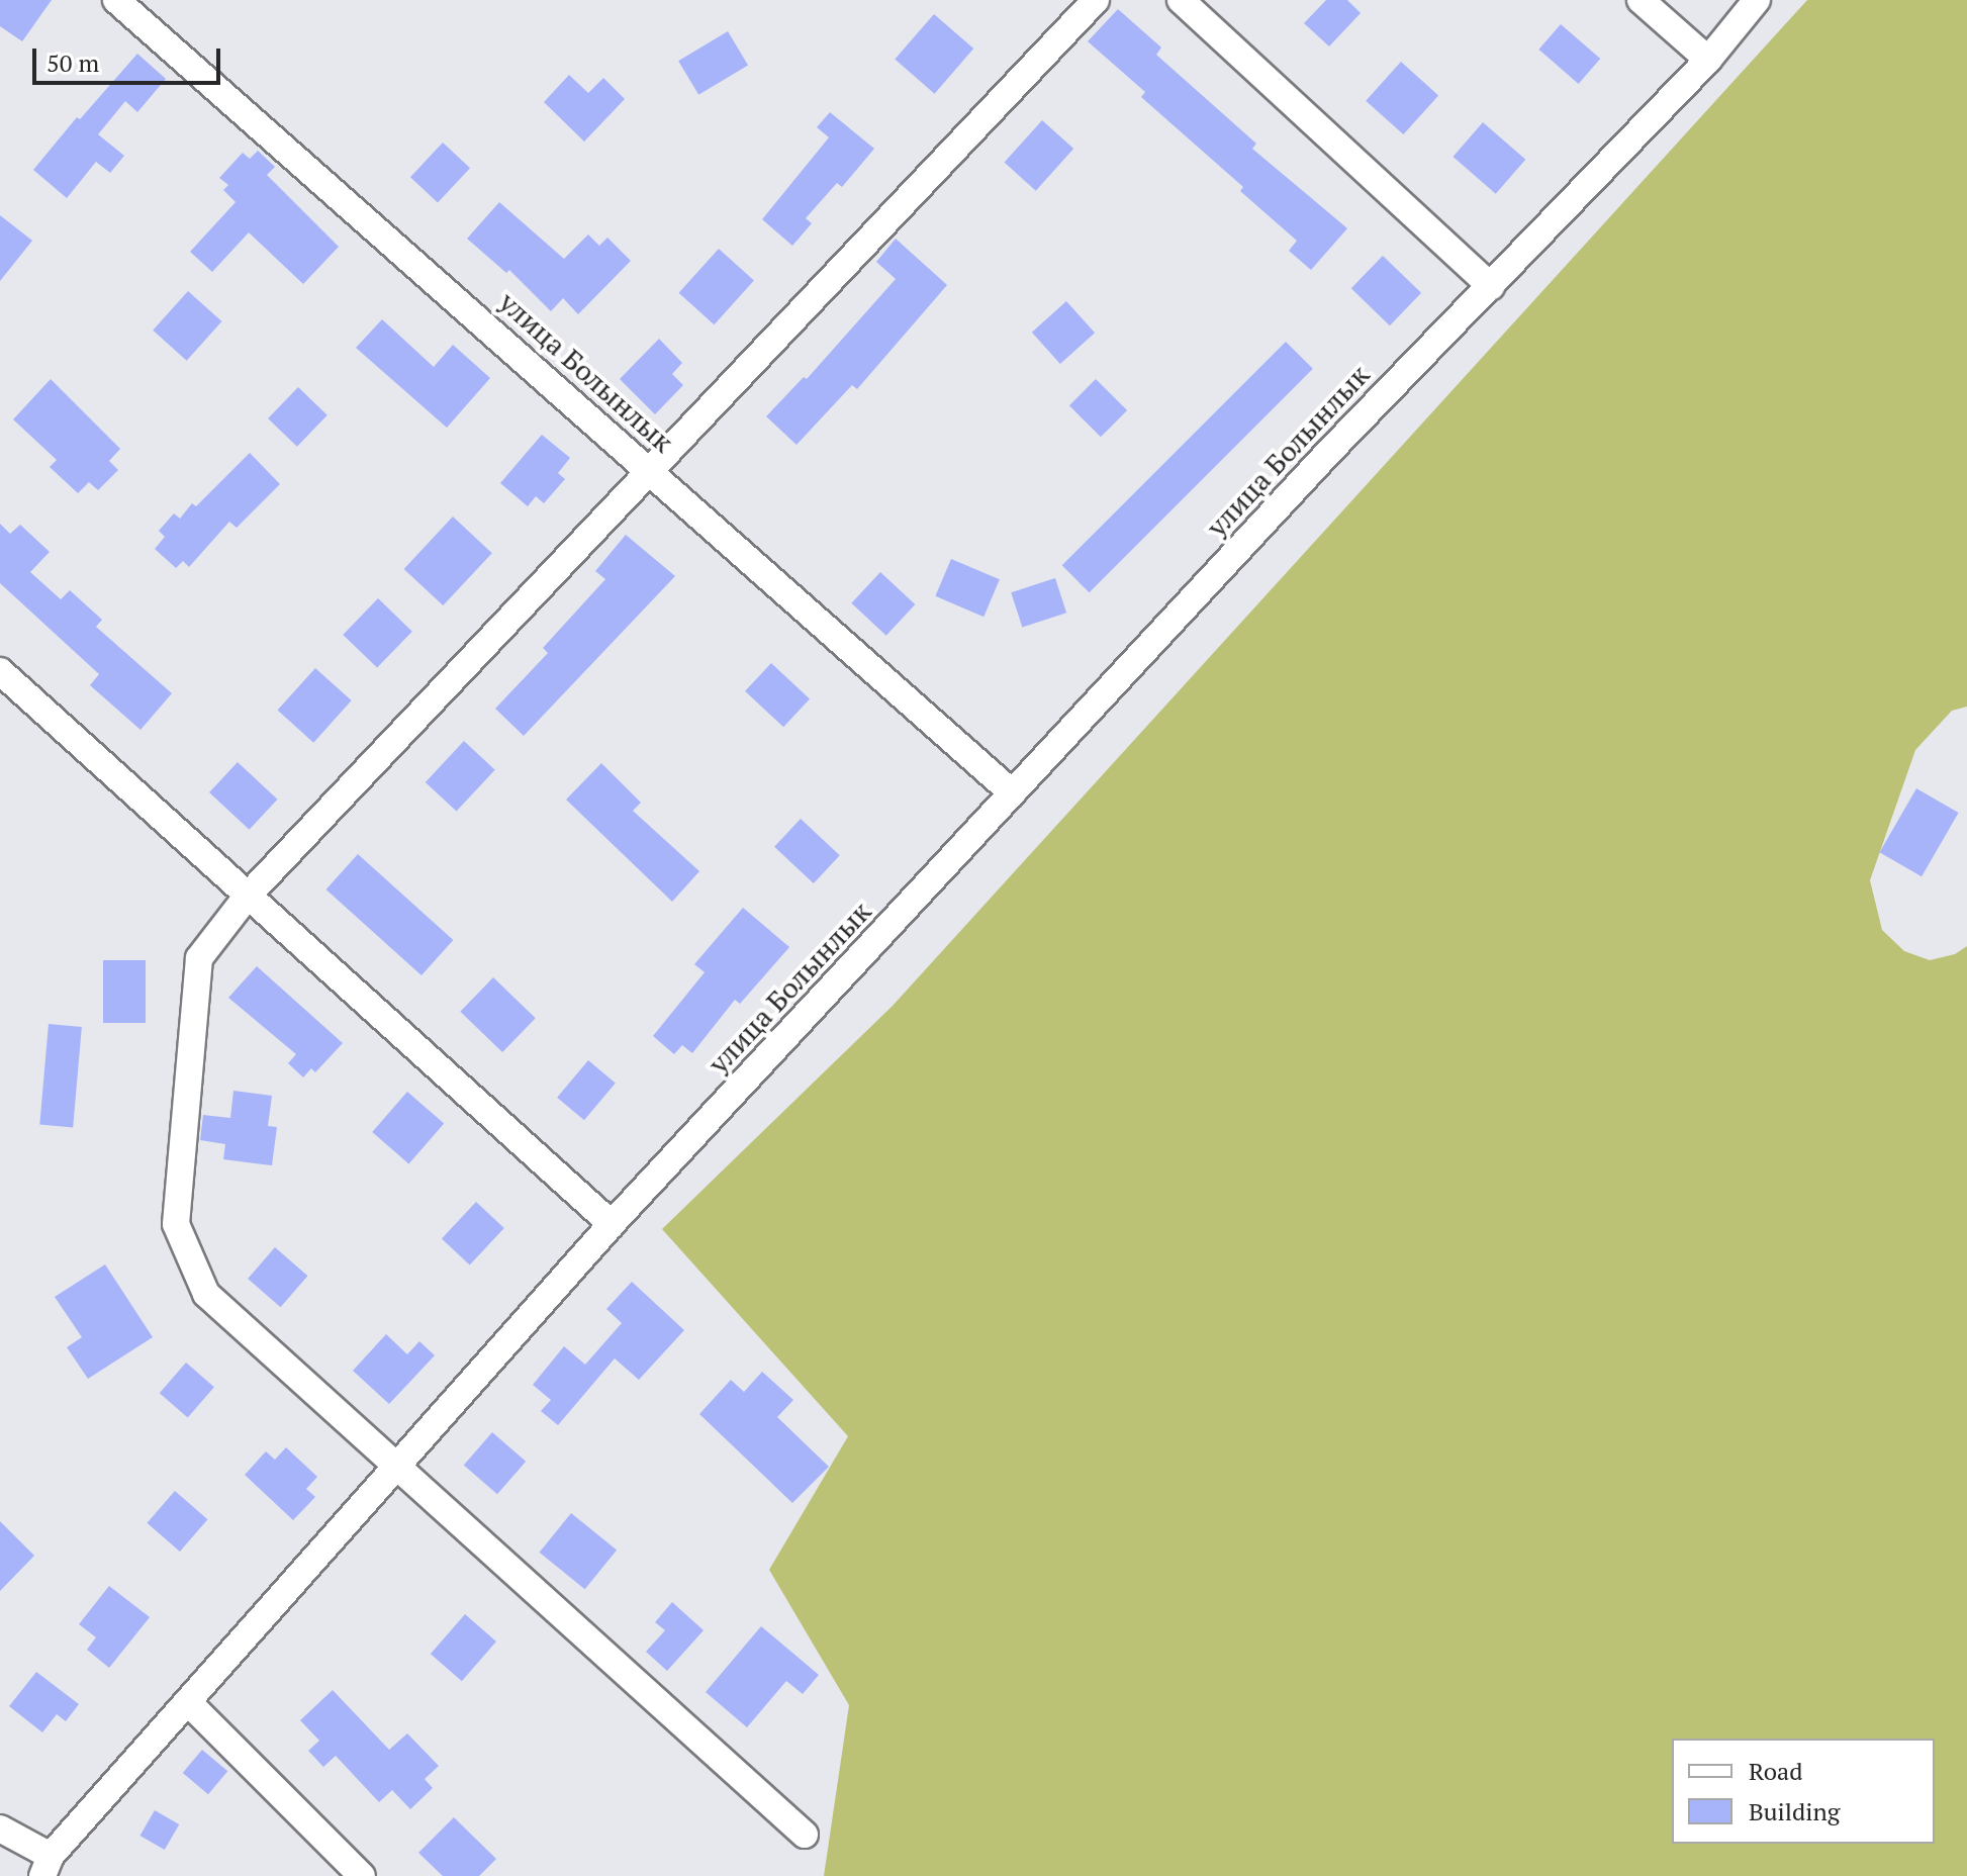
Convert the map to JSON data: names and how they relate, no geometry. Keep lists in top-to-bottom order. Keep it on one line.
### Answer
{"streets":{"street":["улица Болынлык"]},"legend":["Road","Building"],"scale_bar":"50 m"}
